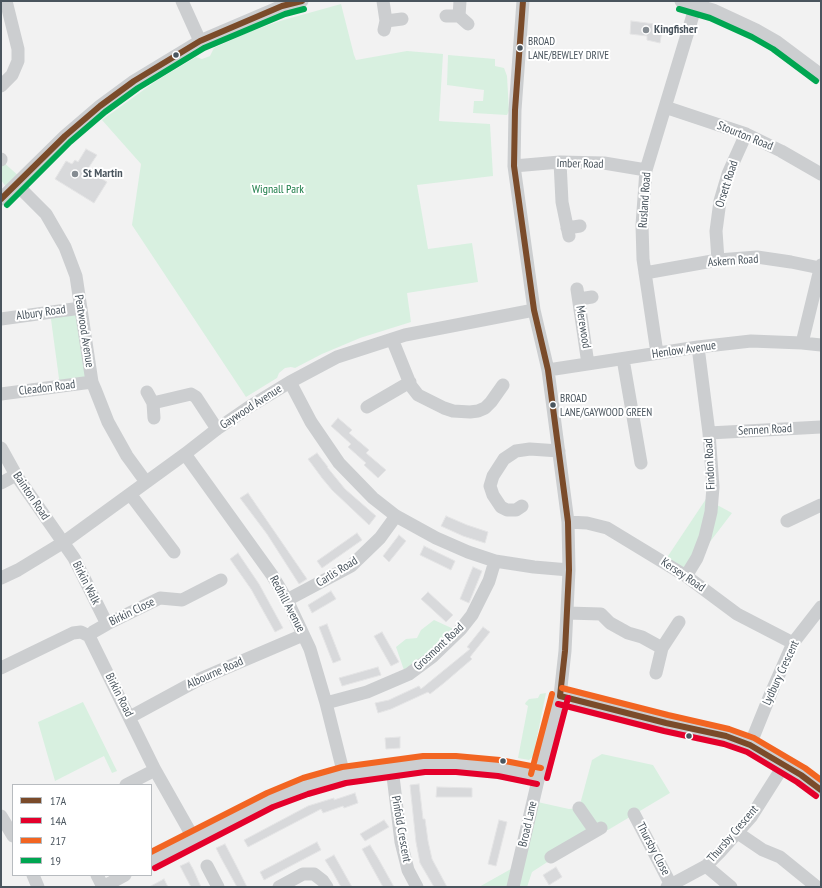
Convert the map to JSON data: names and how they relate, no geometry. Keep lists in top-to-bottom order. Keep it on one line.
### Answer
{"streets":{"street":["Stourton Road","Imber Road","Orsett Road","Rusland Road","Askern Road","Albury Road","Merewood","Peatwood Avenue","Henlow Avenue","Cleadon Road","Gaywood Avenue","Sennen Road","Findon Road","Bainton Road","Carlis Road","Kersey Road","Birkin Walk","Redhill Avenue","Birkin Close","Grosmont Road","Albourne Road","Lydbury Crescent","Birkin Road","Broad Lane","Pinfold Crescent","Thursby Crescent","Thursby Close"]},"crossings":[["Stourton Road","Orsett Road"],["Stourton Road","Rusland Road"],["Imber Road","Rusland Road"],["Imber Road","Broad Lane"],["Orsett Road","Askern Road"],["Rusland Road","Askern Road"],["Rusland Road","Henlow Avenue"],["Albury Road","Peatwood Avenue"],["Merewood","Henlow Avenue"],["Peatwood Avenue","Cleadon Road"],["Peatwood Avenue","Gaywood Avenue"],["Henlow Avenue","Findon Road"],["Henlow Avenue","Broad Lane"],["Gaywood Avenue","Bainton Road"],["Gaywood Avenue","Birkin Walk"],["Gaywood Avenue","Redhill Avenue"],["Gaywood Avenue","Broad Lane"],["Sennen Road","Findon Road"],["Findon Road","Kersey Road"],["Bainton Road","Birkin Walk"],["Carlis Road","Redhill Avenue"],["Kersey Road","Lydbury Crescent"],["Kersey Road","Broad Lane"],["Birkin Walk","Birkin Close"],["Redhill Avenue","Grosmont Road"],["Redhill Avenue","Albourne Road"],["Birkin Close","Birkin Road"],["Albourne Road","Birkin Road"],["Thursby Crescent","Thursby Close"]],"parks":["Wignall Park"],"places":["Kingfisher","BROAD LANE/BEWLEY DRIVE","St Martin","BROAD LANE/GAYWOOD GREEN"],"lines":["transit line 17A","transit line 19","transit line 217","transit line 14A"],"legend":["17A","14A","217","19"]}
